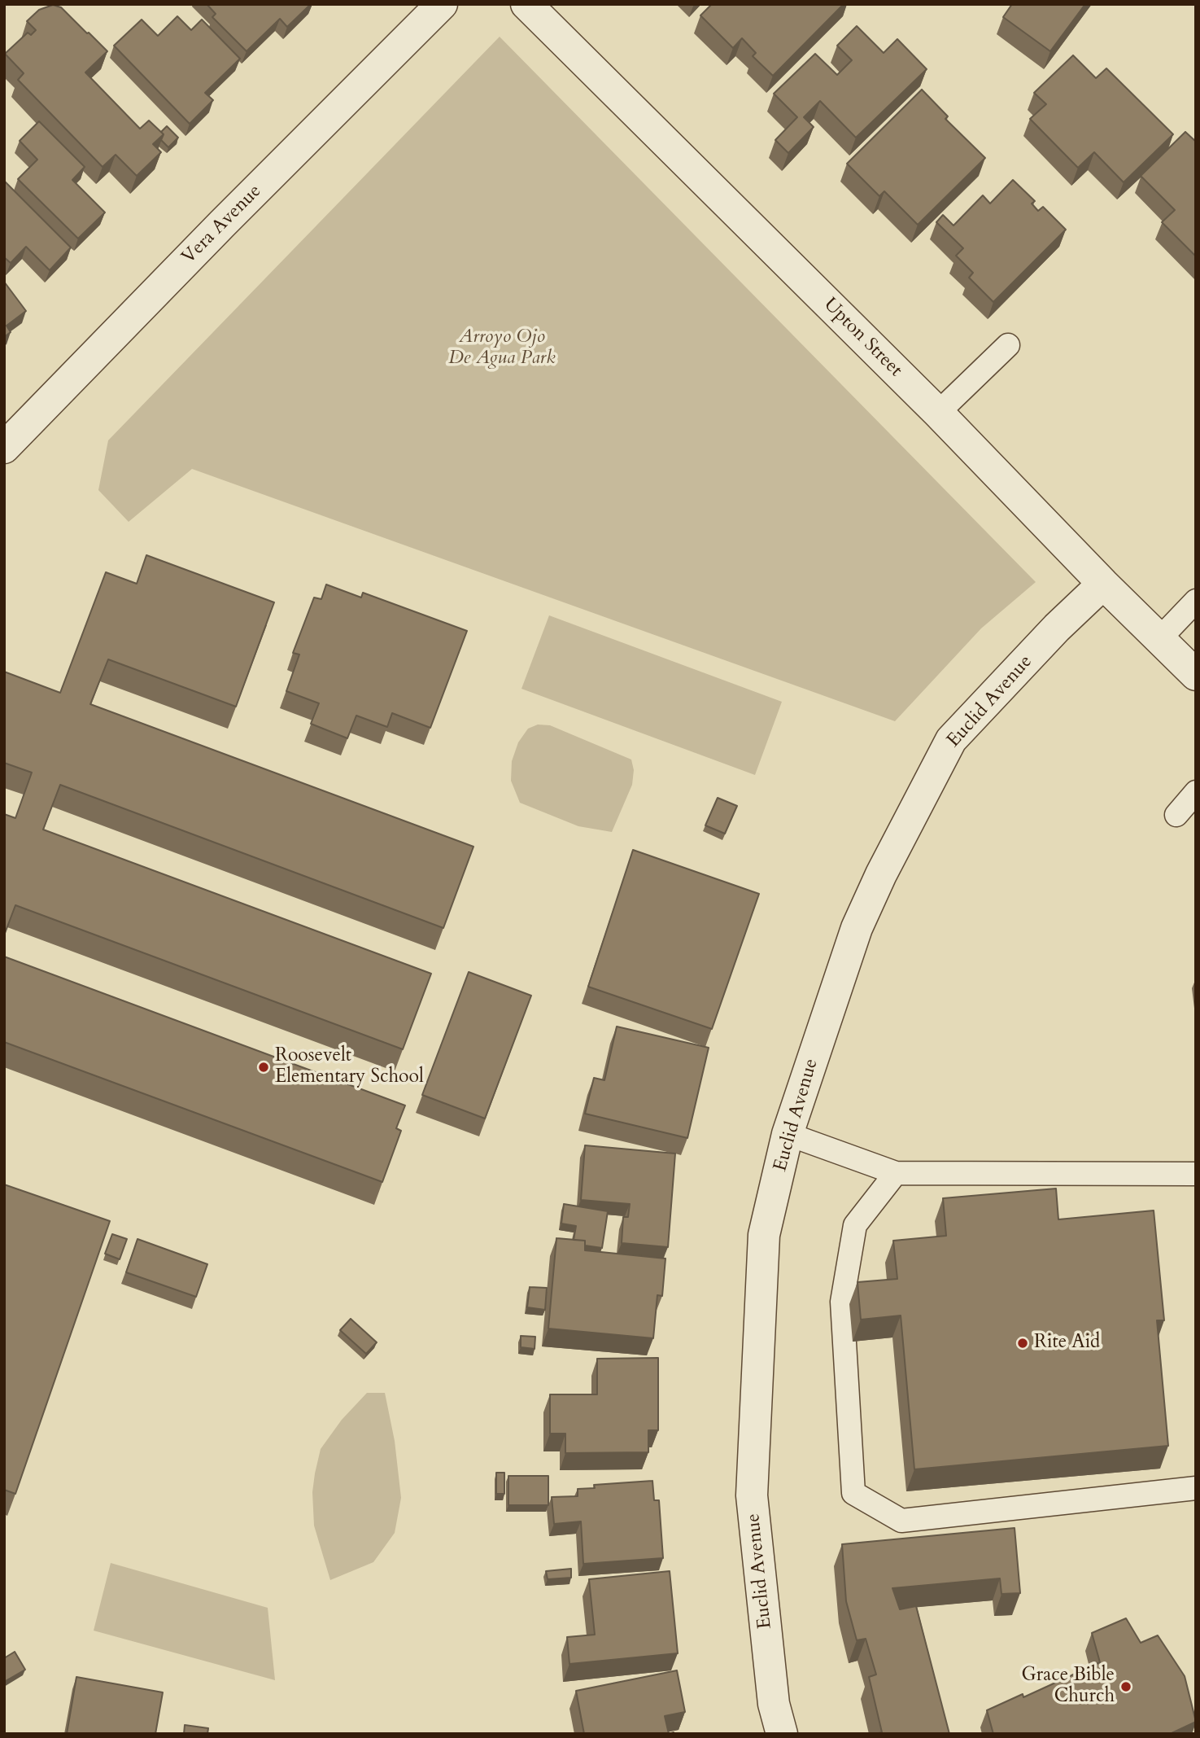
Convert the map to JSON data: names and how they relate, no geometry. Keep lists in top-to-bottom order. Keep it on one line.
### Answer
{"streets":{"street":["Vera Avenue","Upton Street","Euclid Avenue"]},"crossings":[["Upton Street","Euclid Avenue"]],"parks":["Arroyo Ojo De Agua Park"],"places":["Roosevelt Elementary School","Rite Aid","Grace Bible Church"]}
